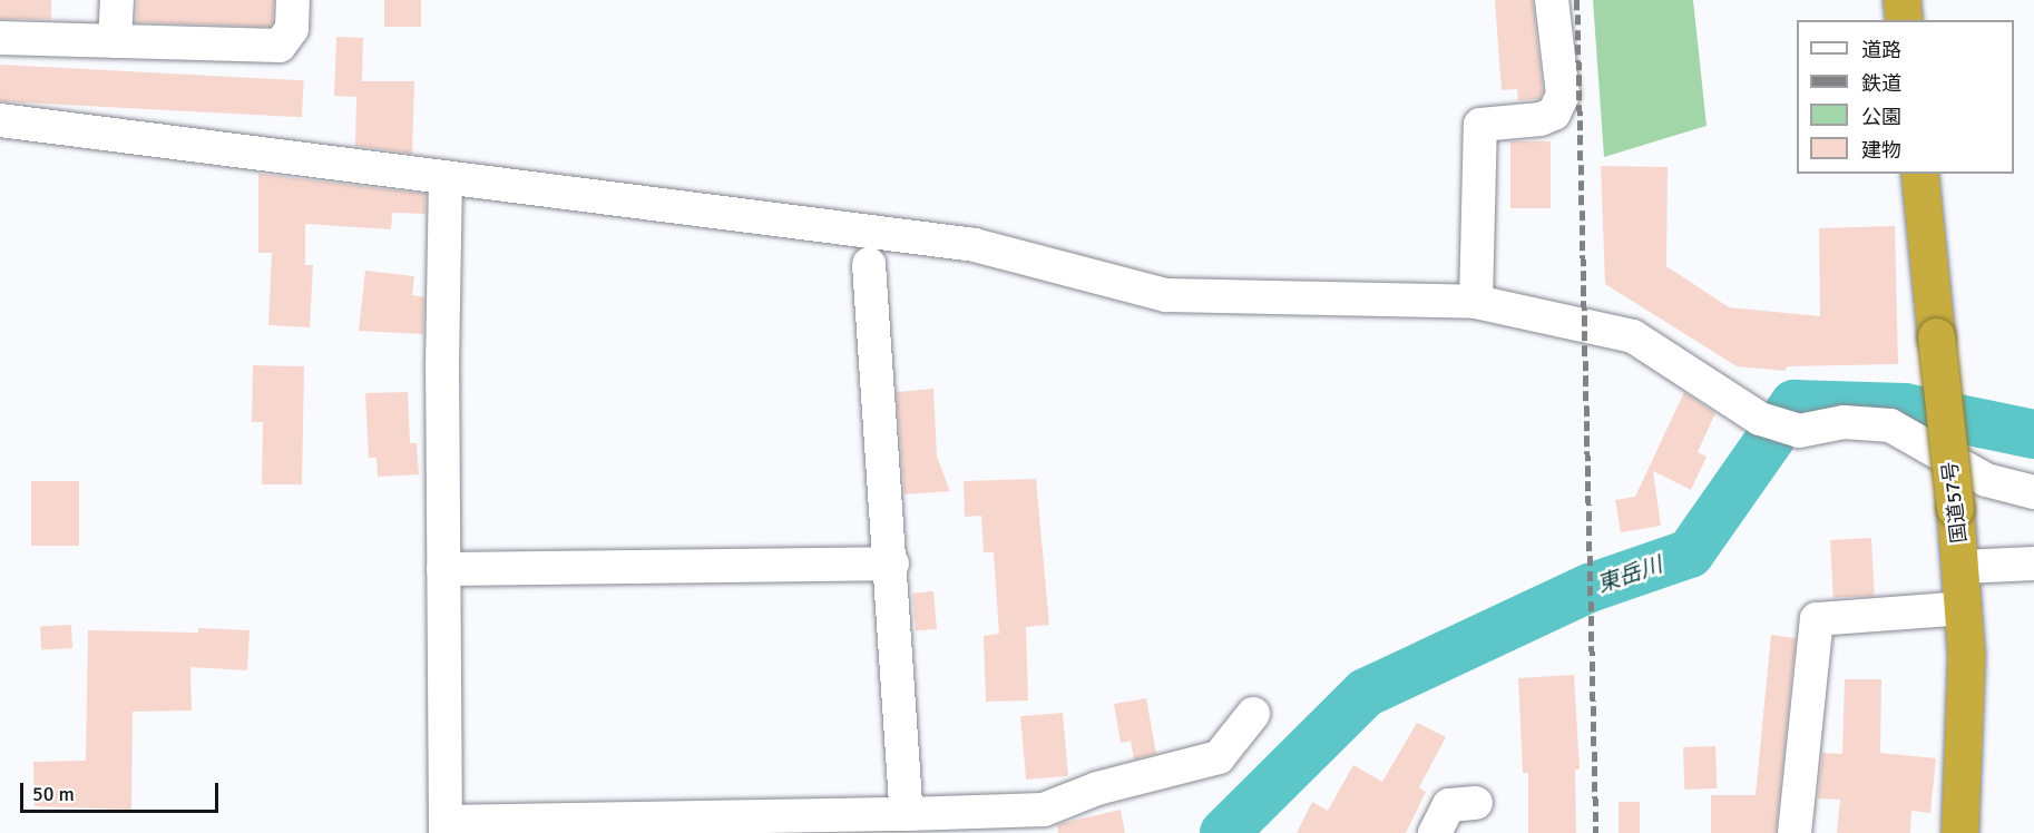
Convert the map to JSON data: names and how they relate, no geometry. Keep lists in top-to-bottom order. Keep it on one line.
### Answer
{"streets":{"highway":["国道57号"]},"water":["東岳川"],"legend":["道路","鉄道","公園","建物"],"scale_bar":"50 m"}
